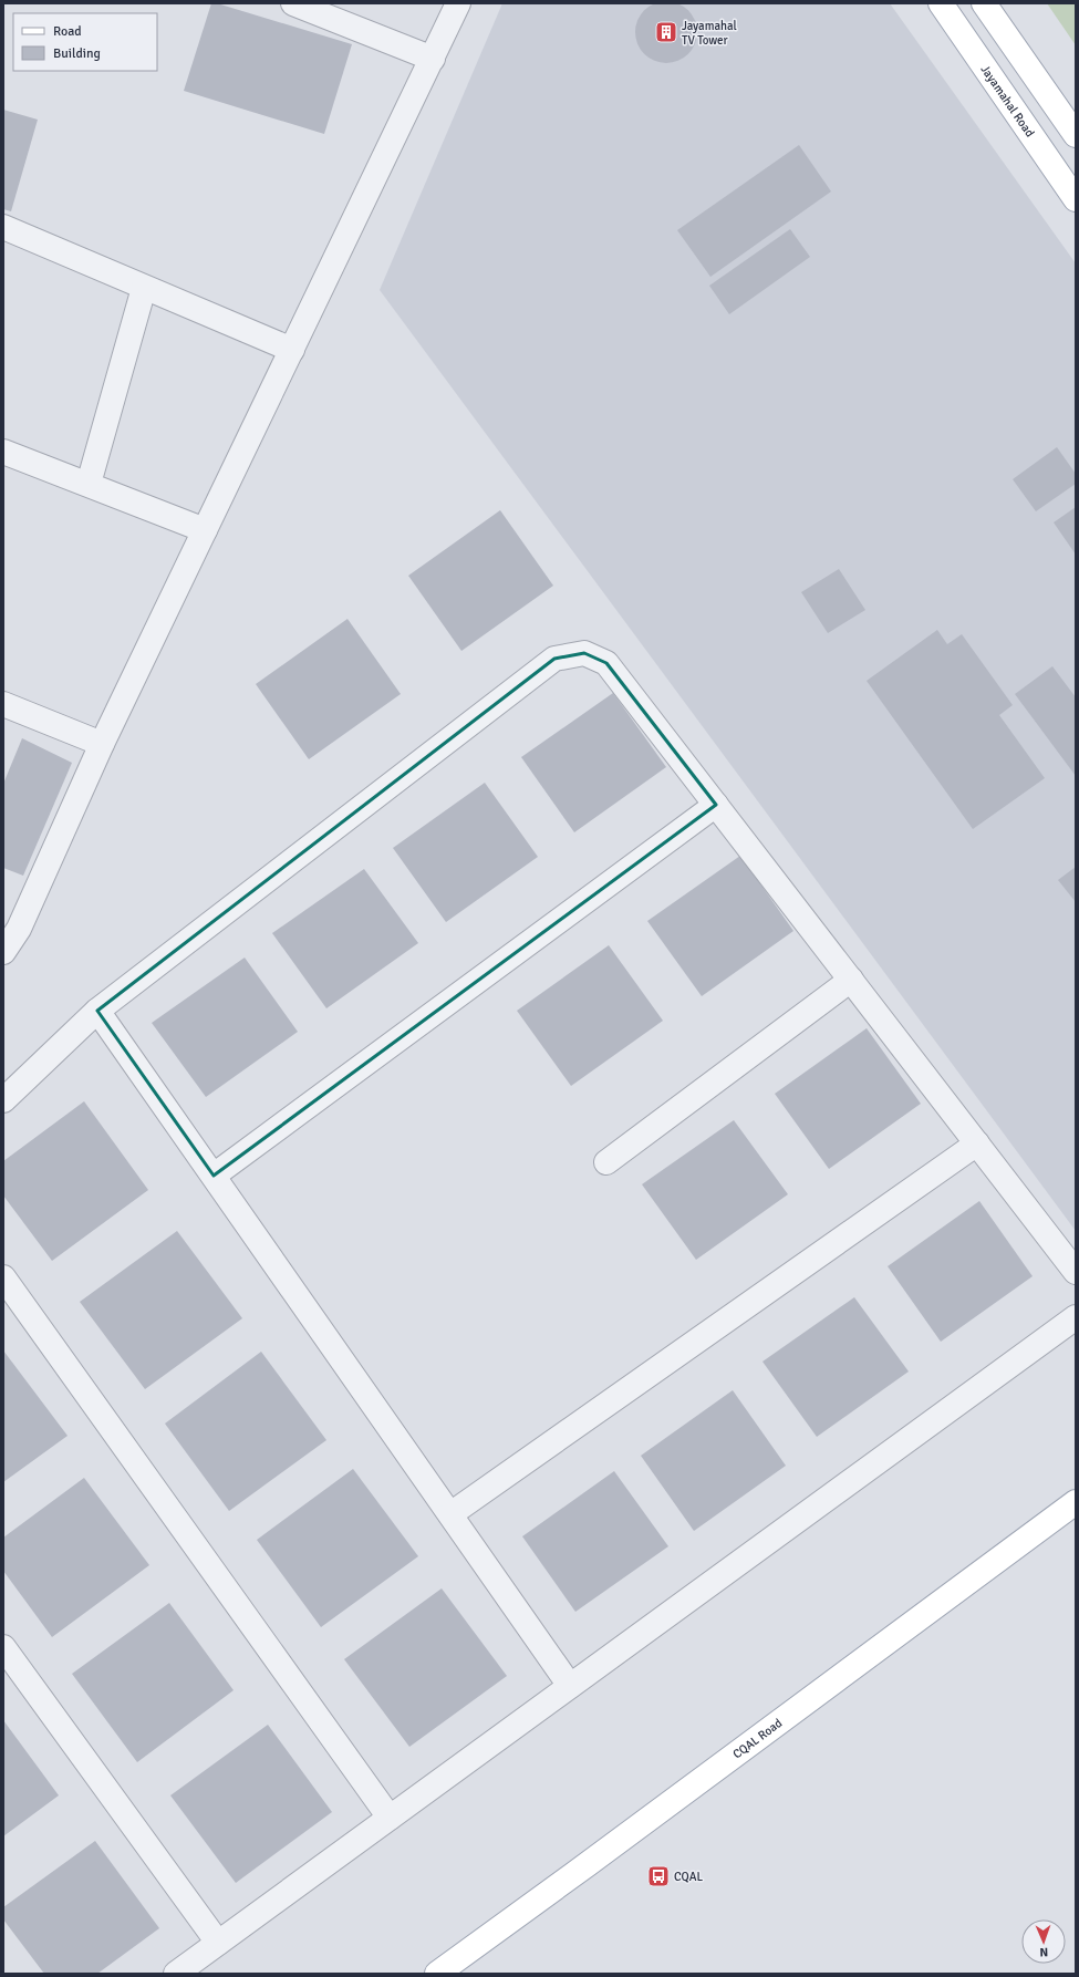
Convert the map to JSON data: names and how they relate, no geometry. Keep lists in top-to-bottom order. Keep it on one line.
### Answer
{"streets":{"main road":["Jayamahal Road","CQAL Road"]},"places":{"building":["Jayamahal TV Tower"],"bus stop":["CQAL"]},"legend":["Road","Building"],"north":"bottom"}
